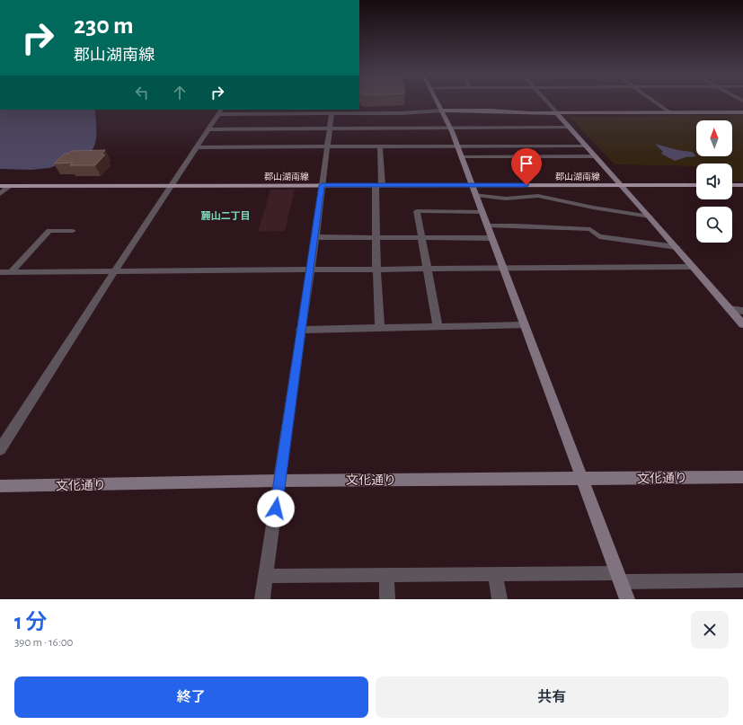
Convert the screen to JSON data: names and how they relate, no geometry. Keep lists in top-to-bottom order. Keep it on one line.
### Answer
{"streets":{"main road":["郡山湖南線"],"street":["文化通り"]},"districts":["麓山二丁目"],"north":"top","page":{"turn":["230 m","郡山湖南線"],"heading":["1 分","390 m · 16:00"],"buttons":["終了","共有"]}}
